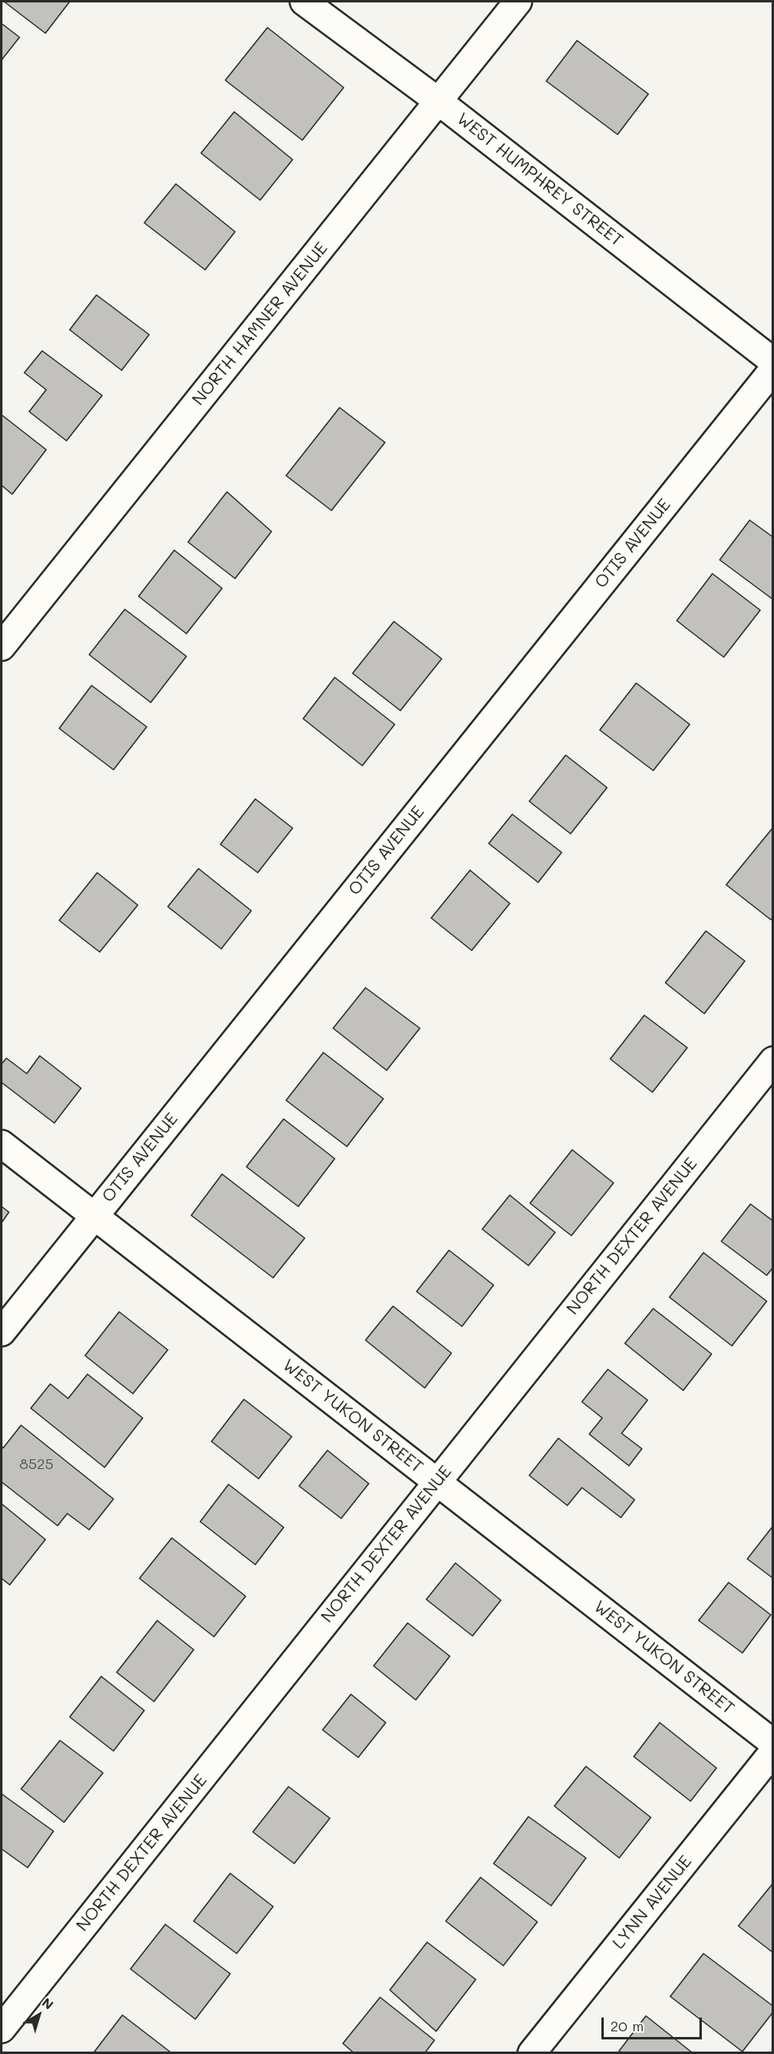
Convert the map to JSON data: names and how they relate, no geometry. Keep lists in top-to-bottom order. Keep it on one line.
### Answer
{"streets":{"street":["WEST HUMPHREY STREET","NORTH HAMNER AVENUE","OTIS AVENUE","NORTH DEXTER AVENUE","WEST YUKON STREET","LYNN AVENUE"]},"crossings":[["WEST HUMPHREY STREET","NORTH HAMNER AVENUE"],["OTIS AVENUE","WEST YUKON STREET"],["NORTH DEXTER AVENUE","WEST YUKON STREET"]],"house_numbers":["8525"],"scale_bar":"20 m","north":"top right"}
